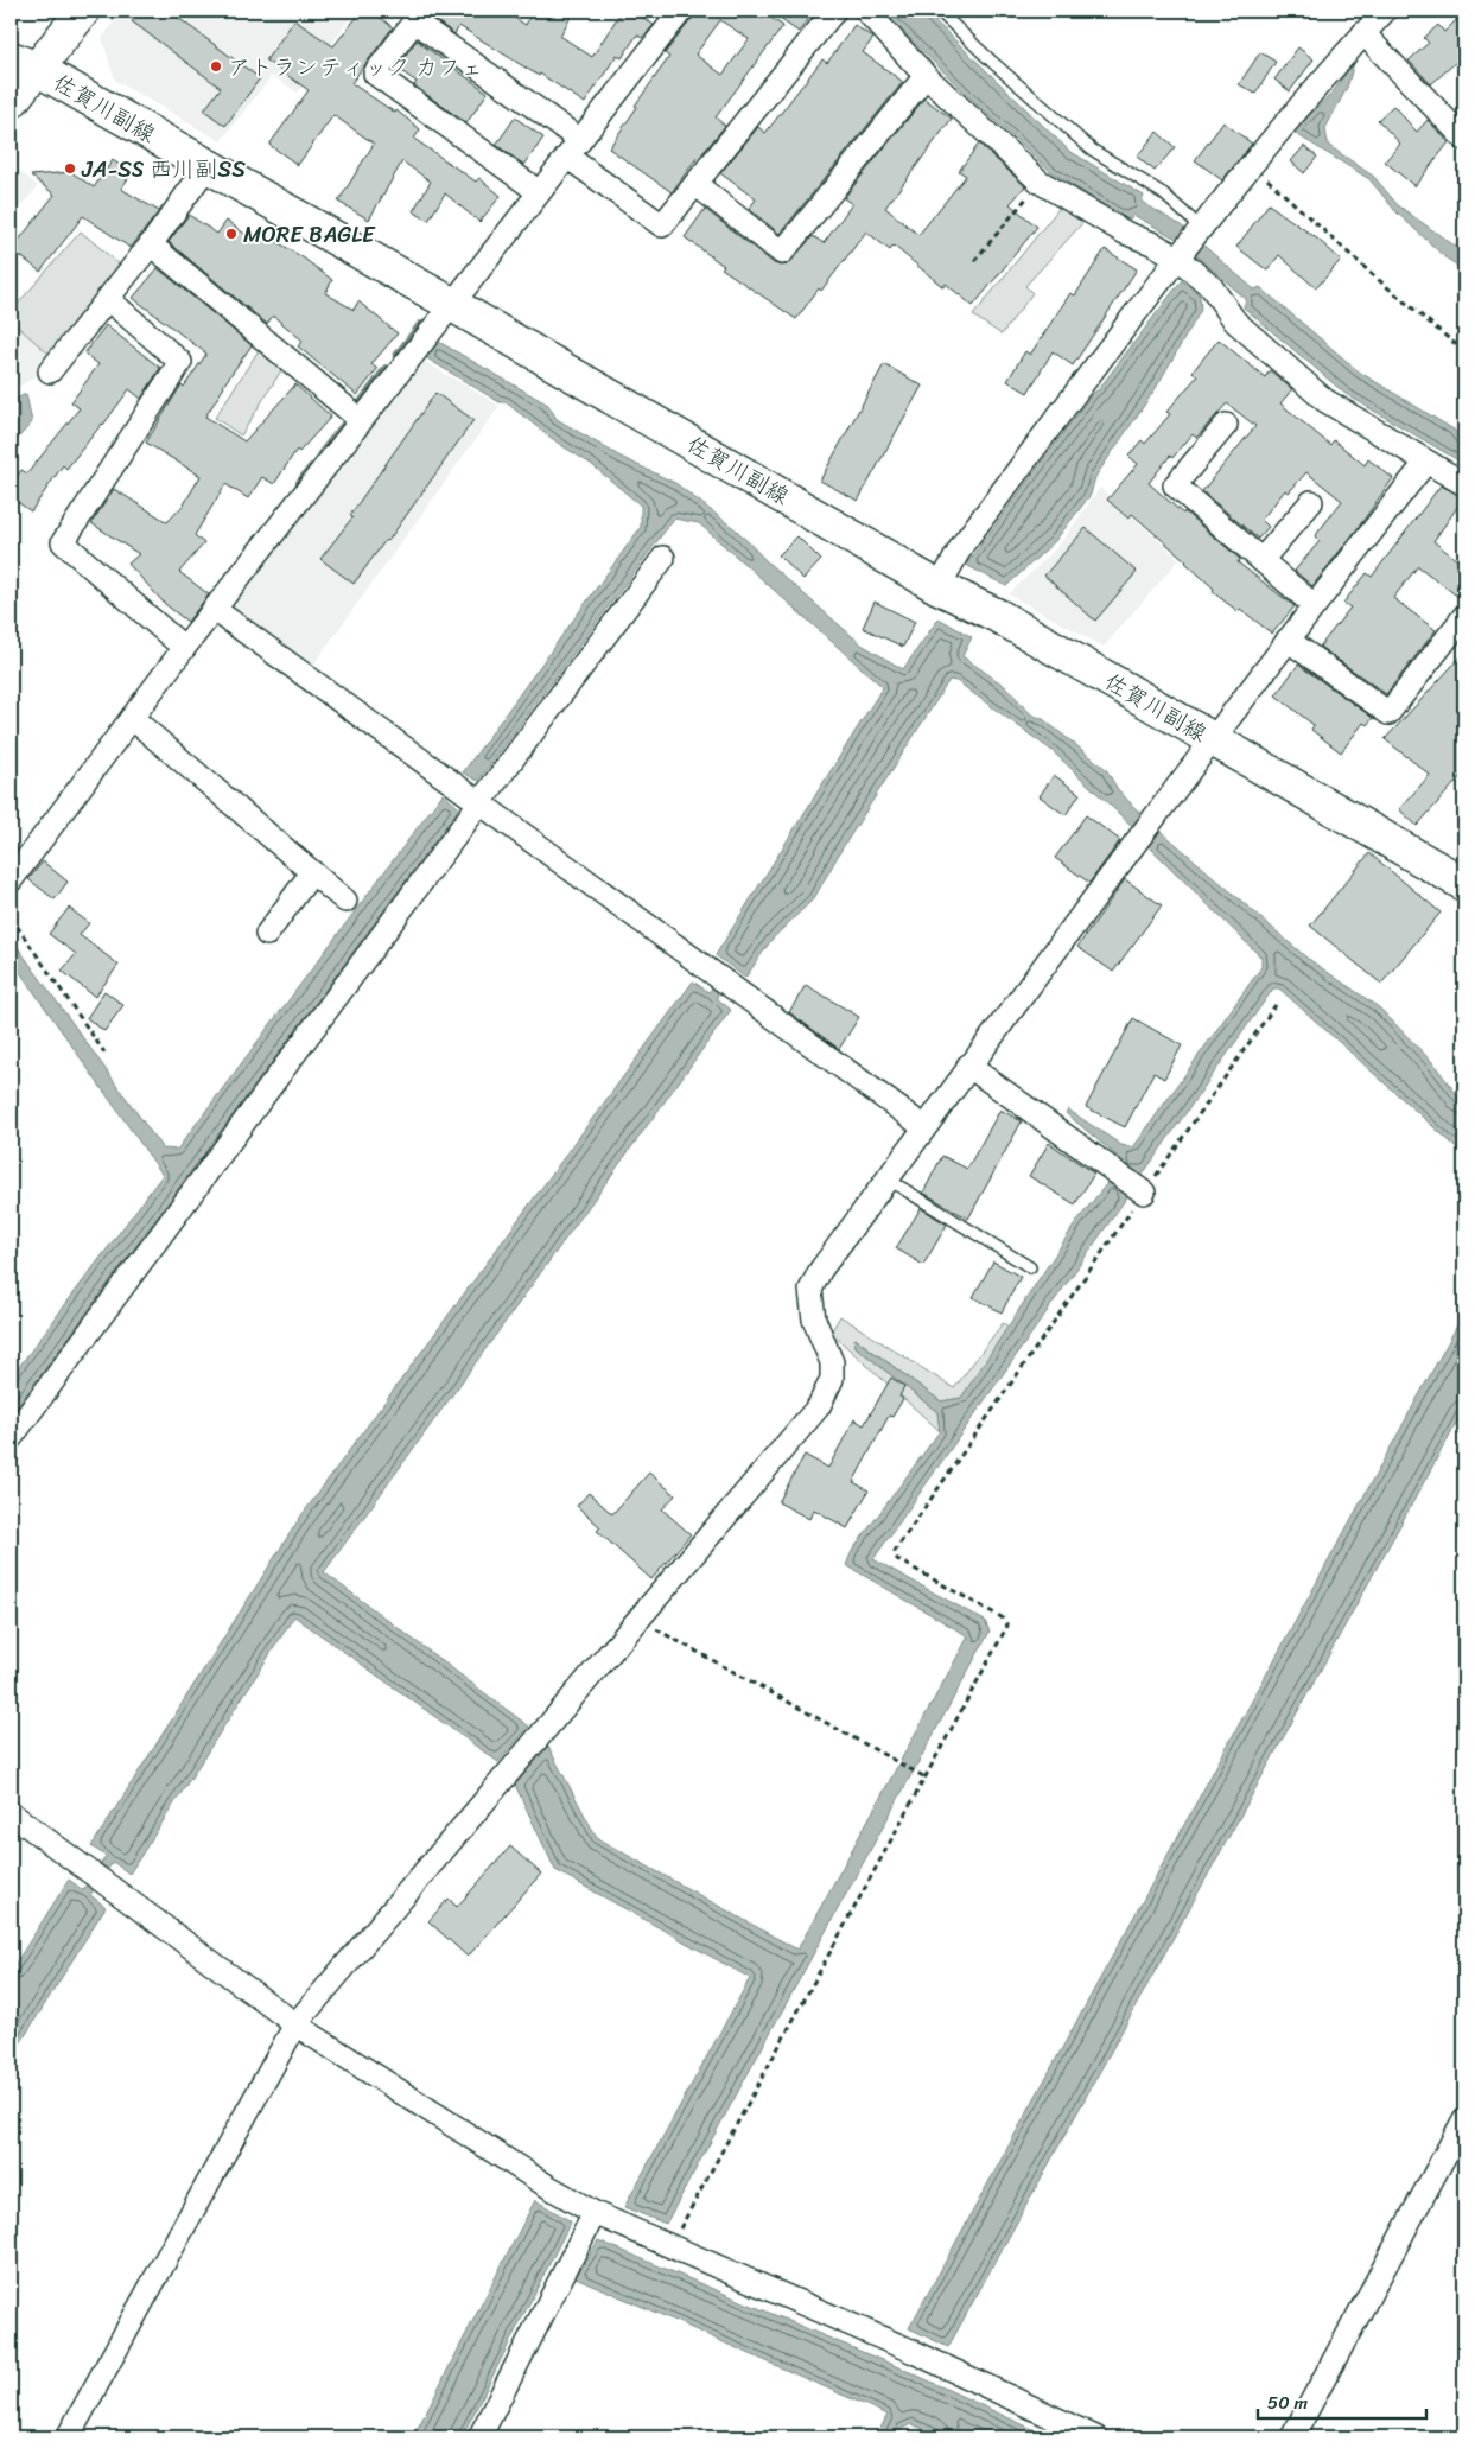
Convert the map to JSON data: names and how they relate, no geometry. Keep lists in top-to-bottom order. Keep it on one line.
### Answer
{"streets":{"main road":["佐賀川副線"]},"places":["アトランティック カフェ","JA-SS 西川副SS","MORE BAGLE"],"scale_bar":"50 m"}
